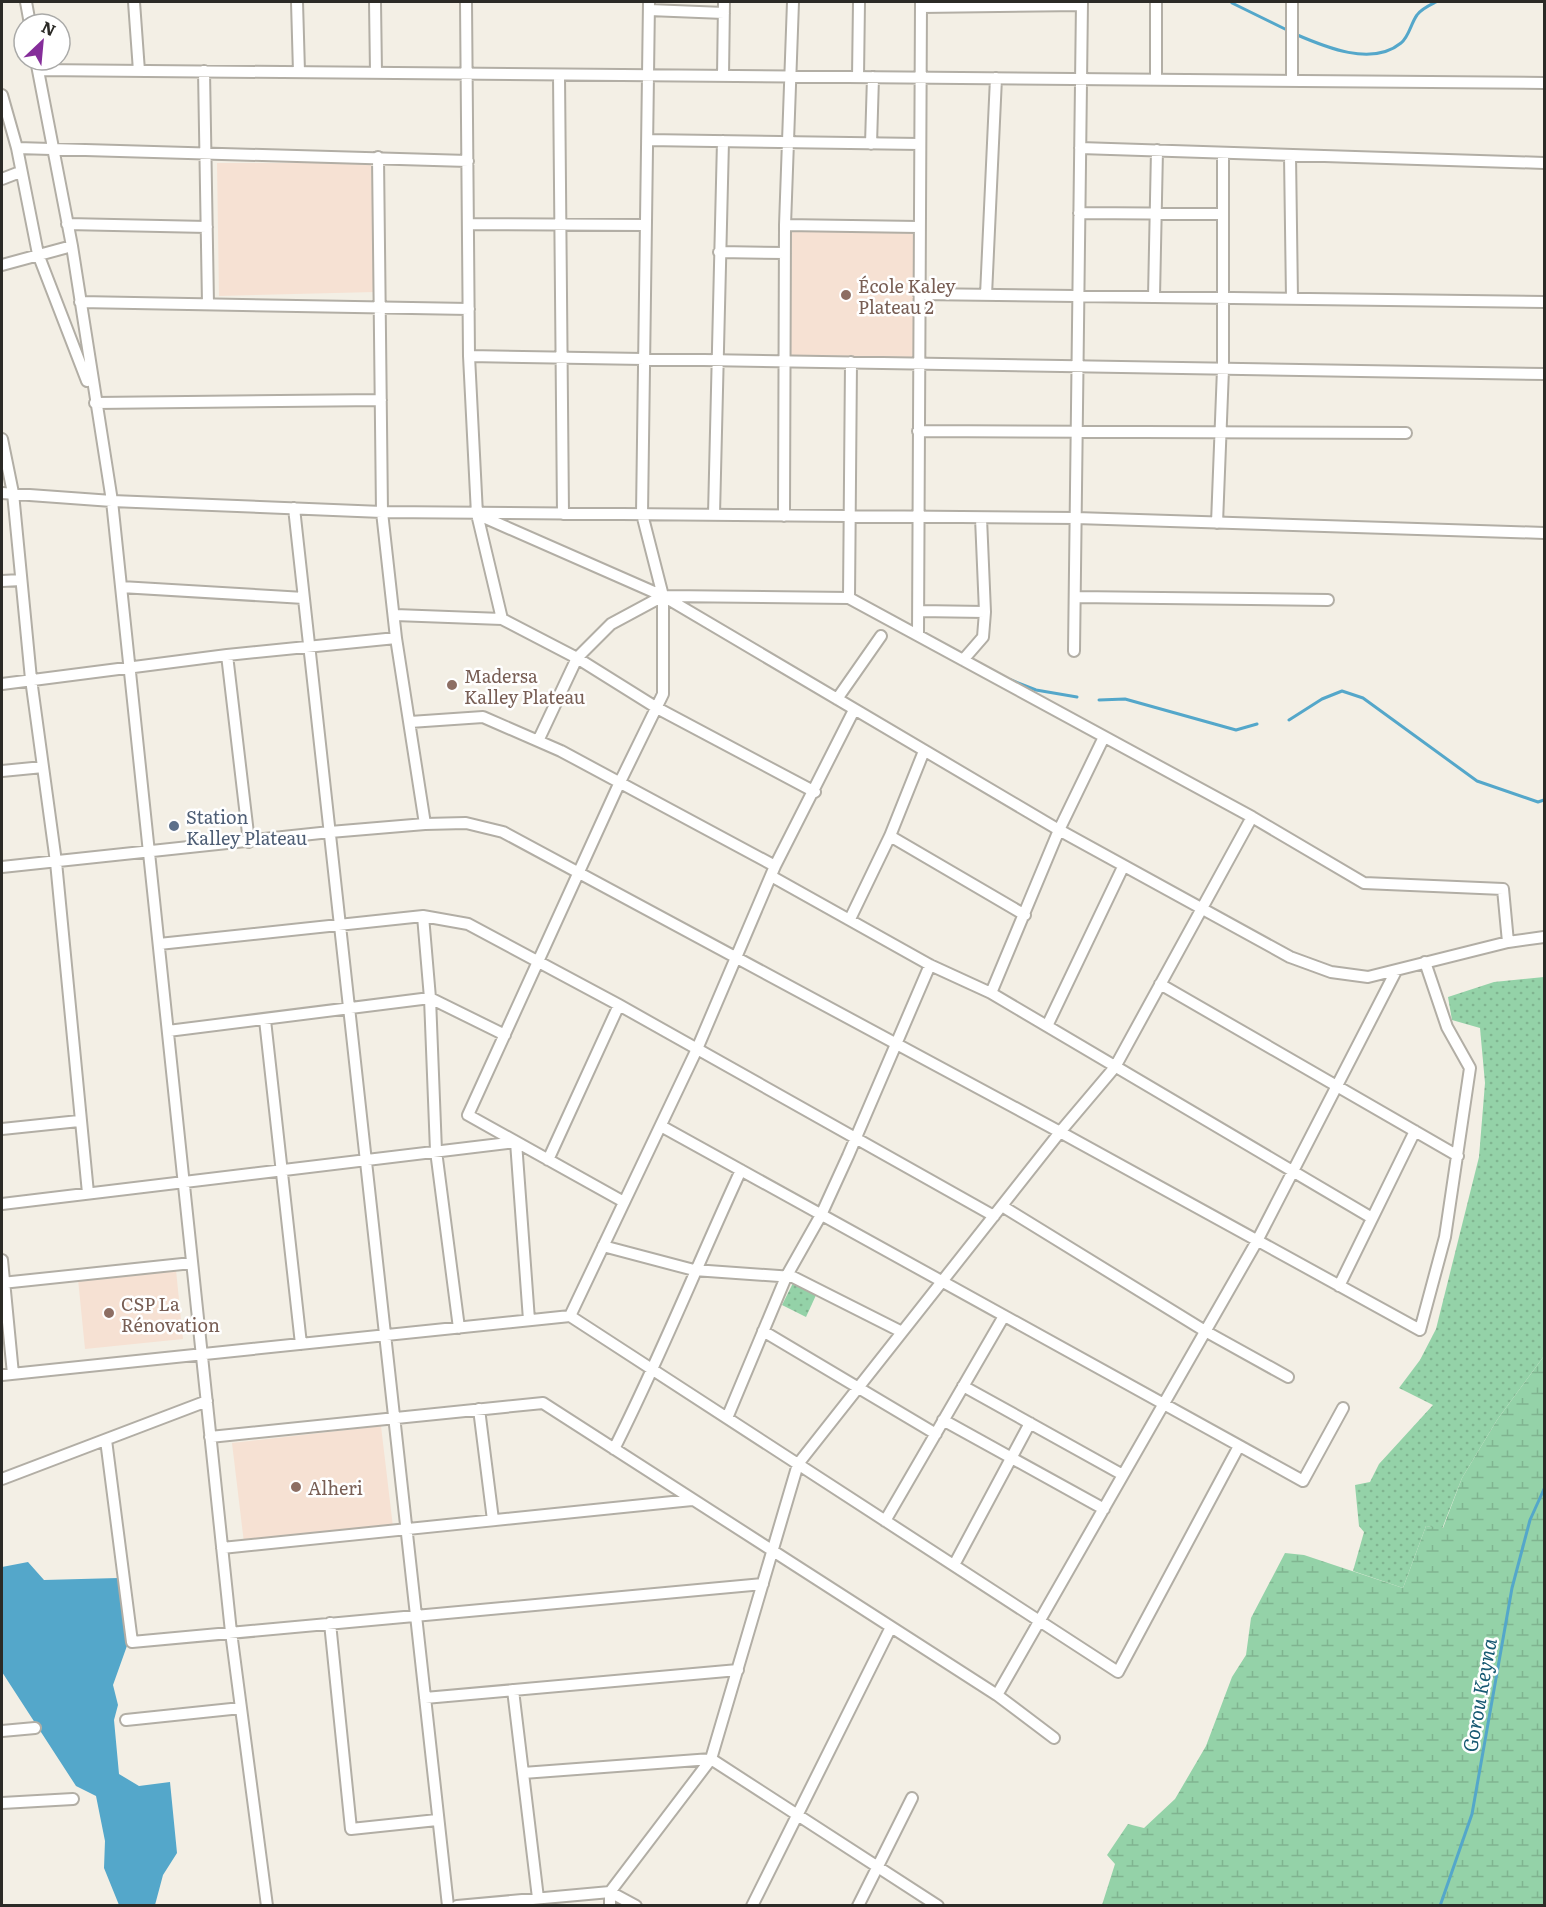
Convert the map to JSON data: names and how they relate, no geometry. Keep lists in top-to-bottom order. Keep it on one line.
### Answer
{"water":["Gorou Keyna"],"places":["École Kaley Plateau 2","Madersa Kalley Plateau","Station Kalley Plateau","CSP La Rénovation","Alheri"],"north":"top right"}
